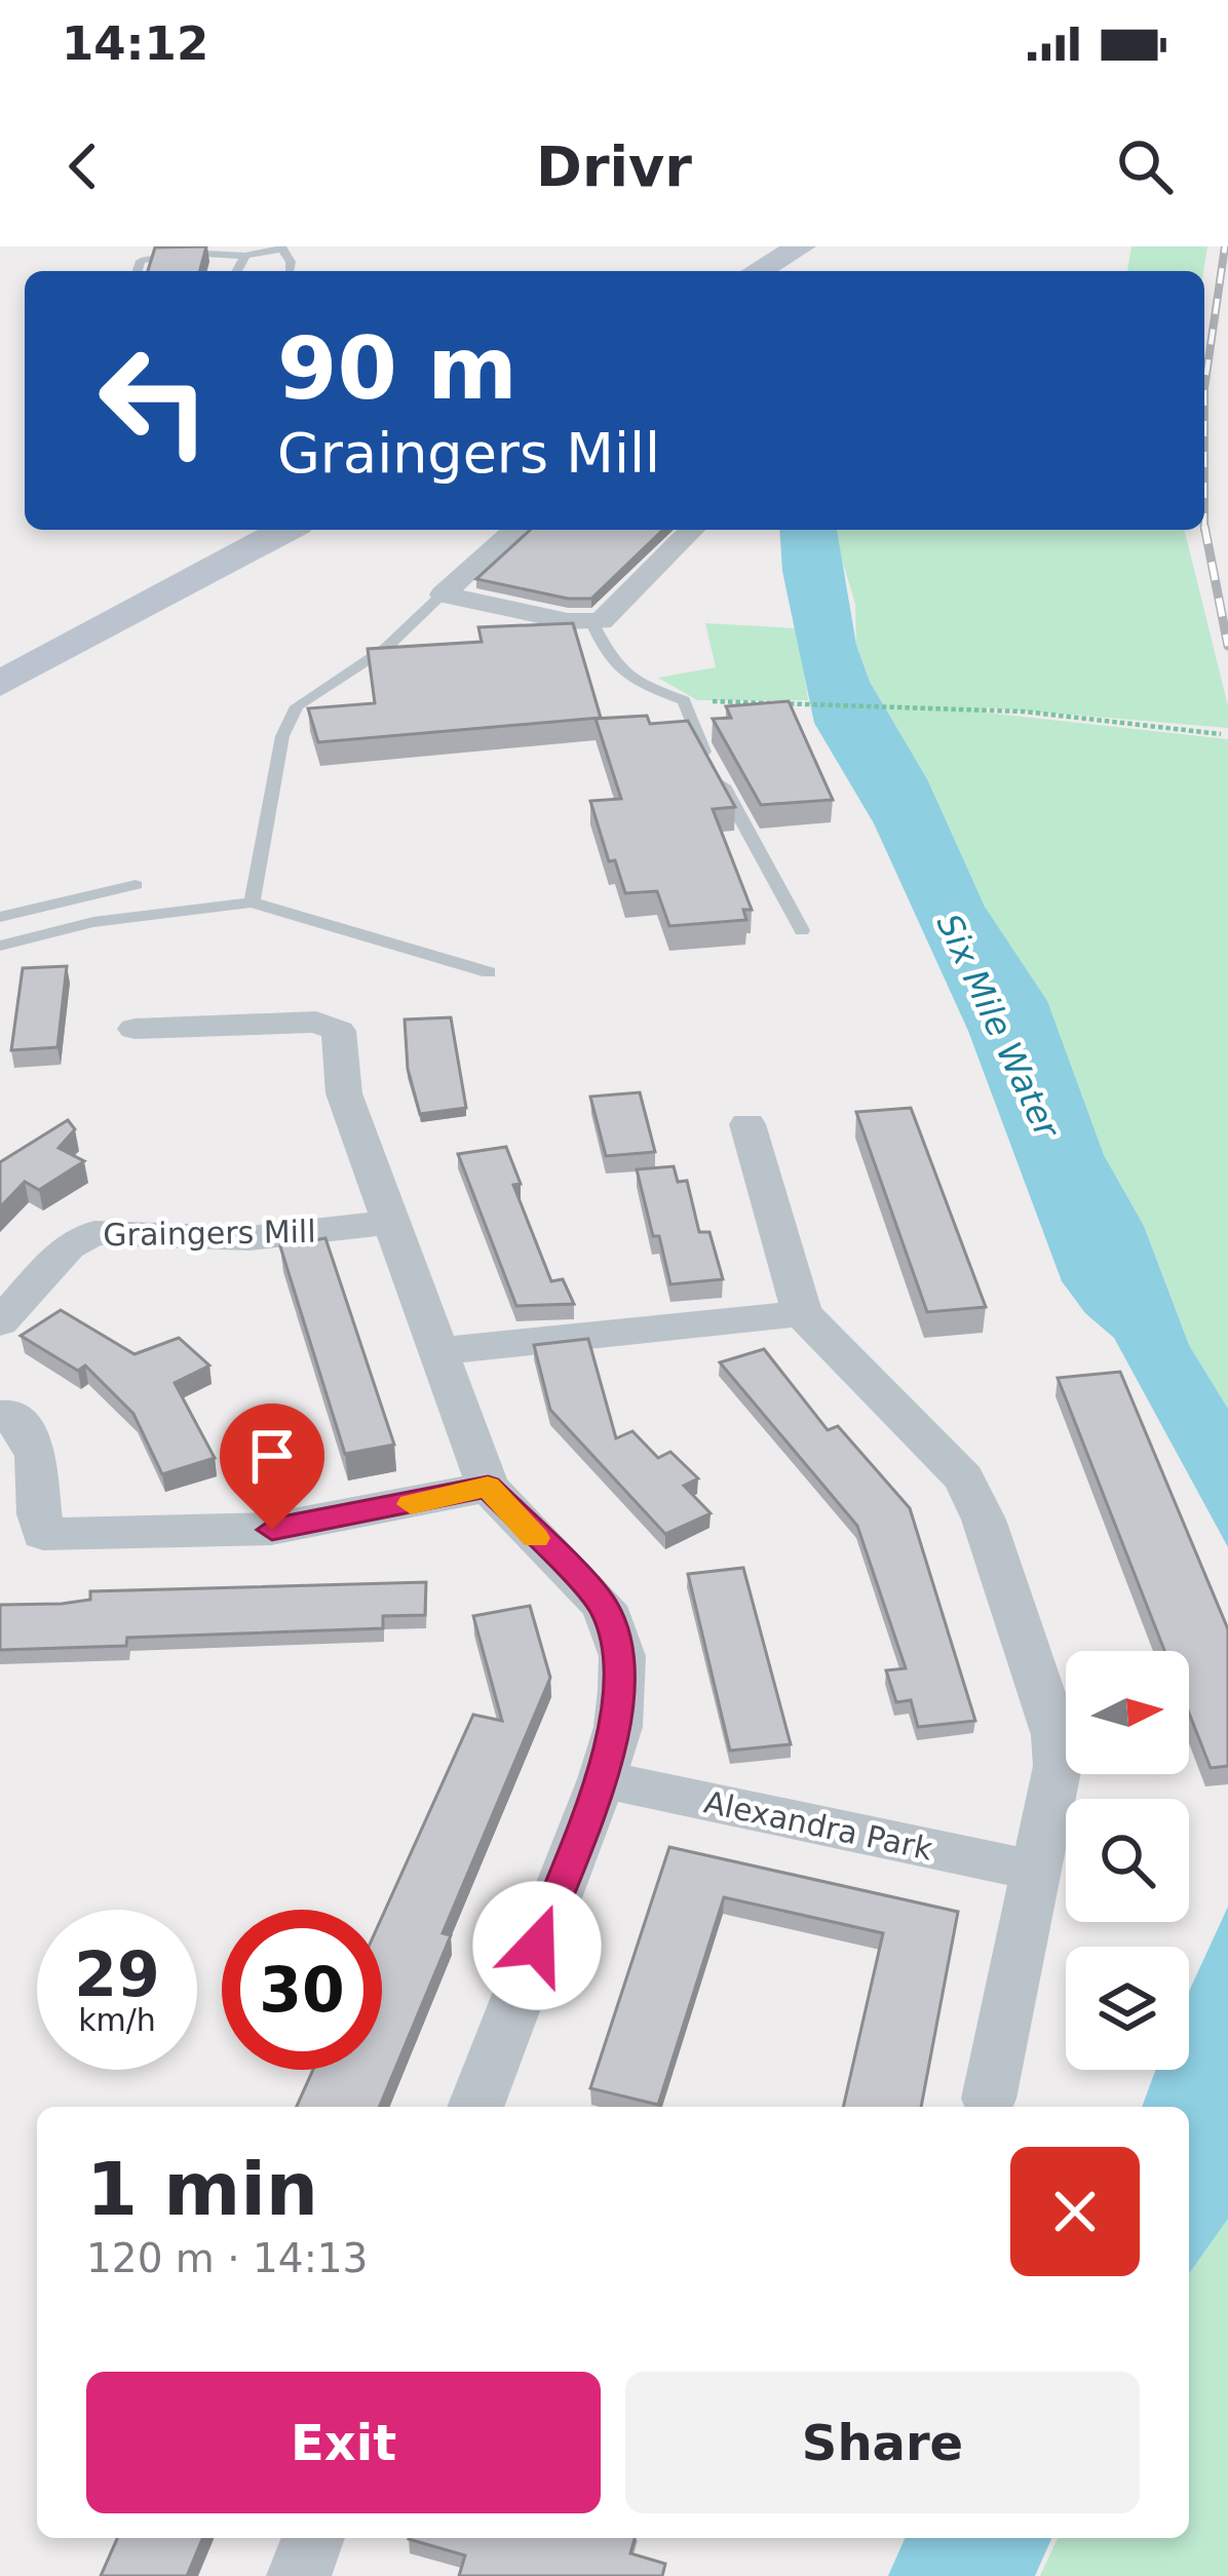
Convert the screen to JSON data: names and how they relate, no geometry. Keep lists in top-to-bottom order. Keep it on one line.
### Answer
{"streets":{"street":["Graingers Mill","Alexandra Park"]},"water":["Six Mile Water"],"north":"right","page":{"status":"14:12","header":"Drivr","turn":["90 m","Graingers Mill"],"speed":"29 km/h","limit":"30","heading":["1 min","120 m · 14:13"],"buttons":["Exit","Share"]}}
